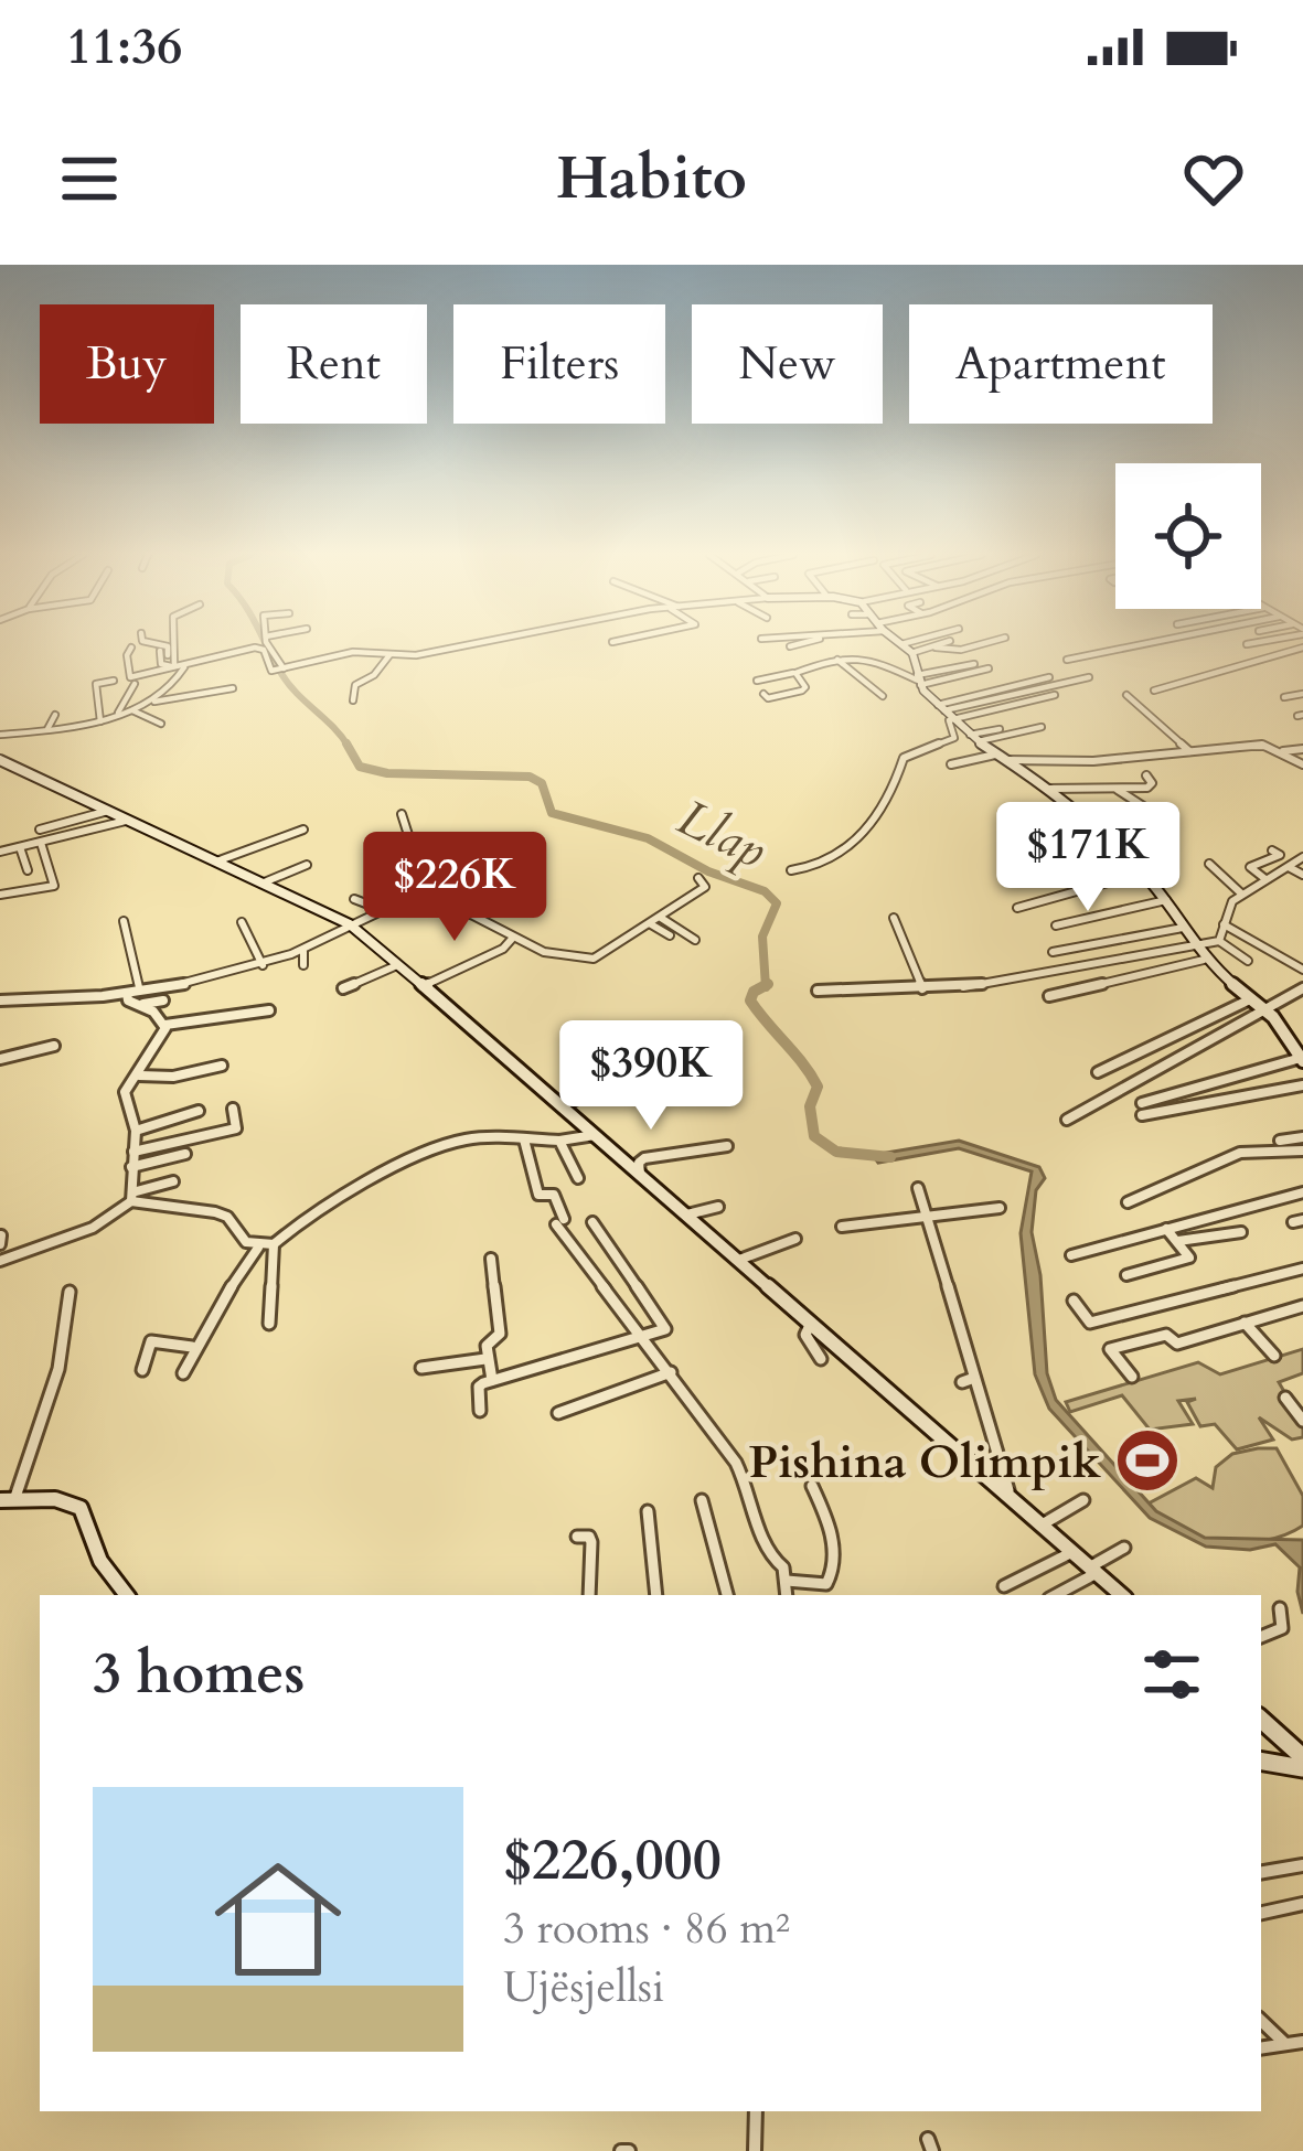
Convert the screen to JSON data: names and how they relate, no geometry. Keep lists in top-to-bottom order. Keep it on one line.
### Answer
{"water":["Llap"],"places":{"sports":["Pishina Olimpik"]},"page":{"status":"11:36","header":"Habito","chip":["Buy","Rent","Filters","New","Apartment"],"price":["$171K","$226K","$390K"],"heading":"3 homes","list":[{"name":"$226,000","note":"3 rooms · 86 m² · Ujësjellsi"}]}}
